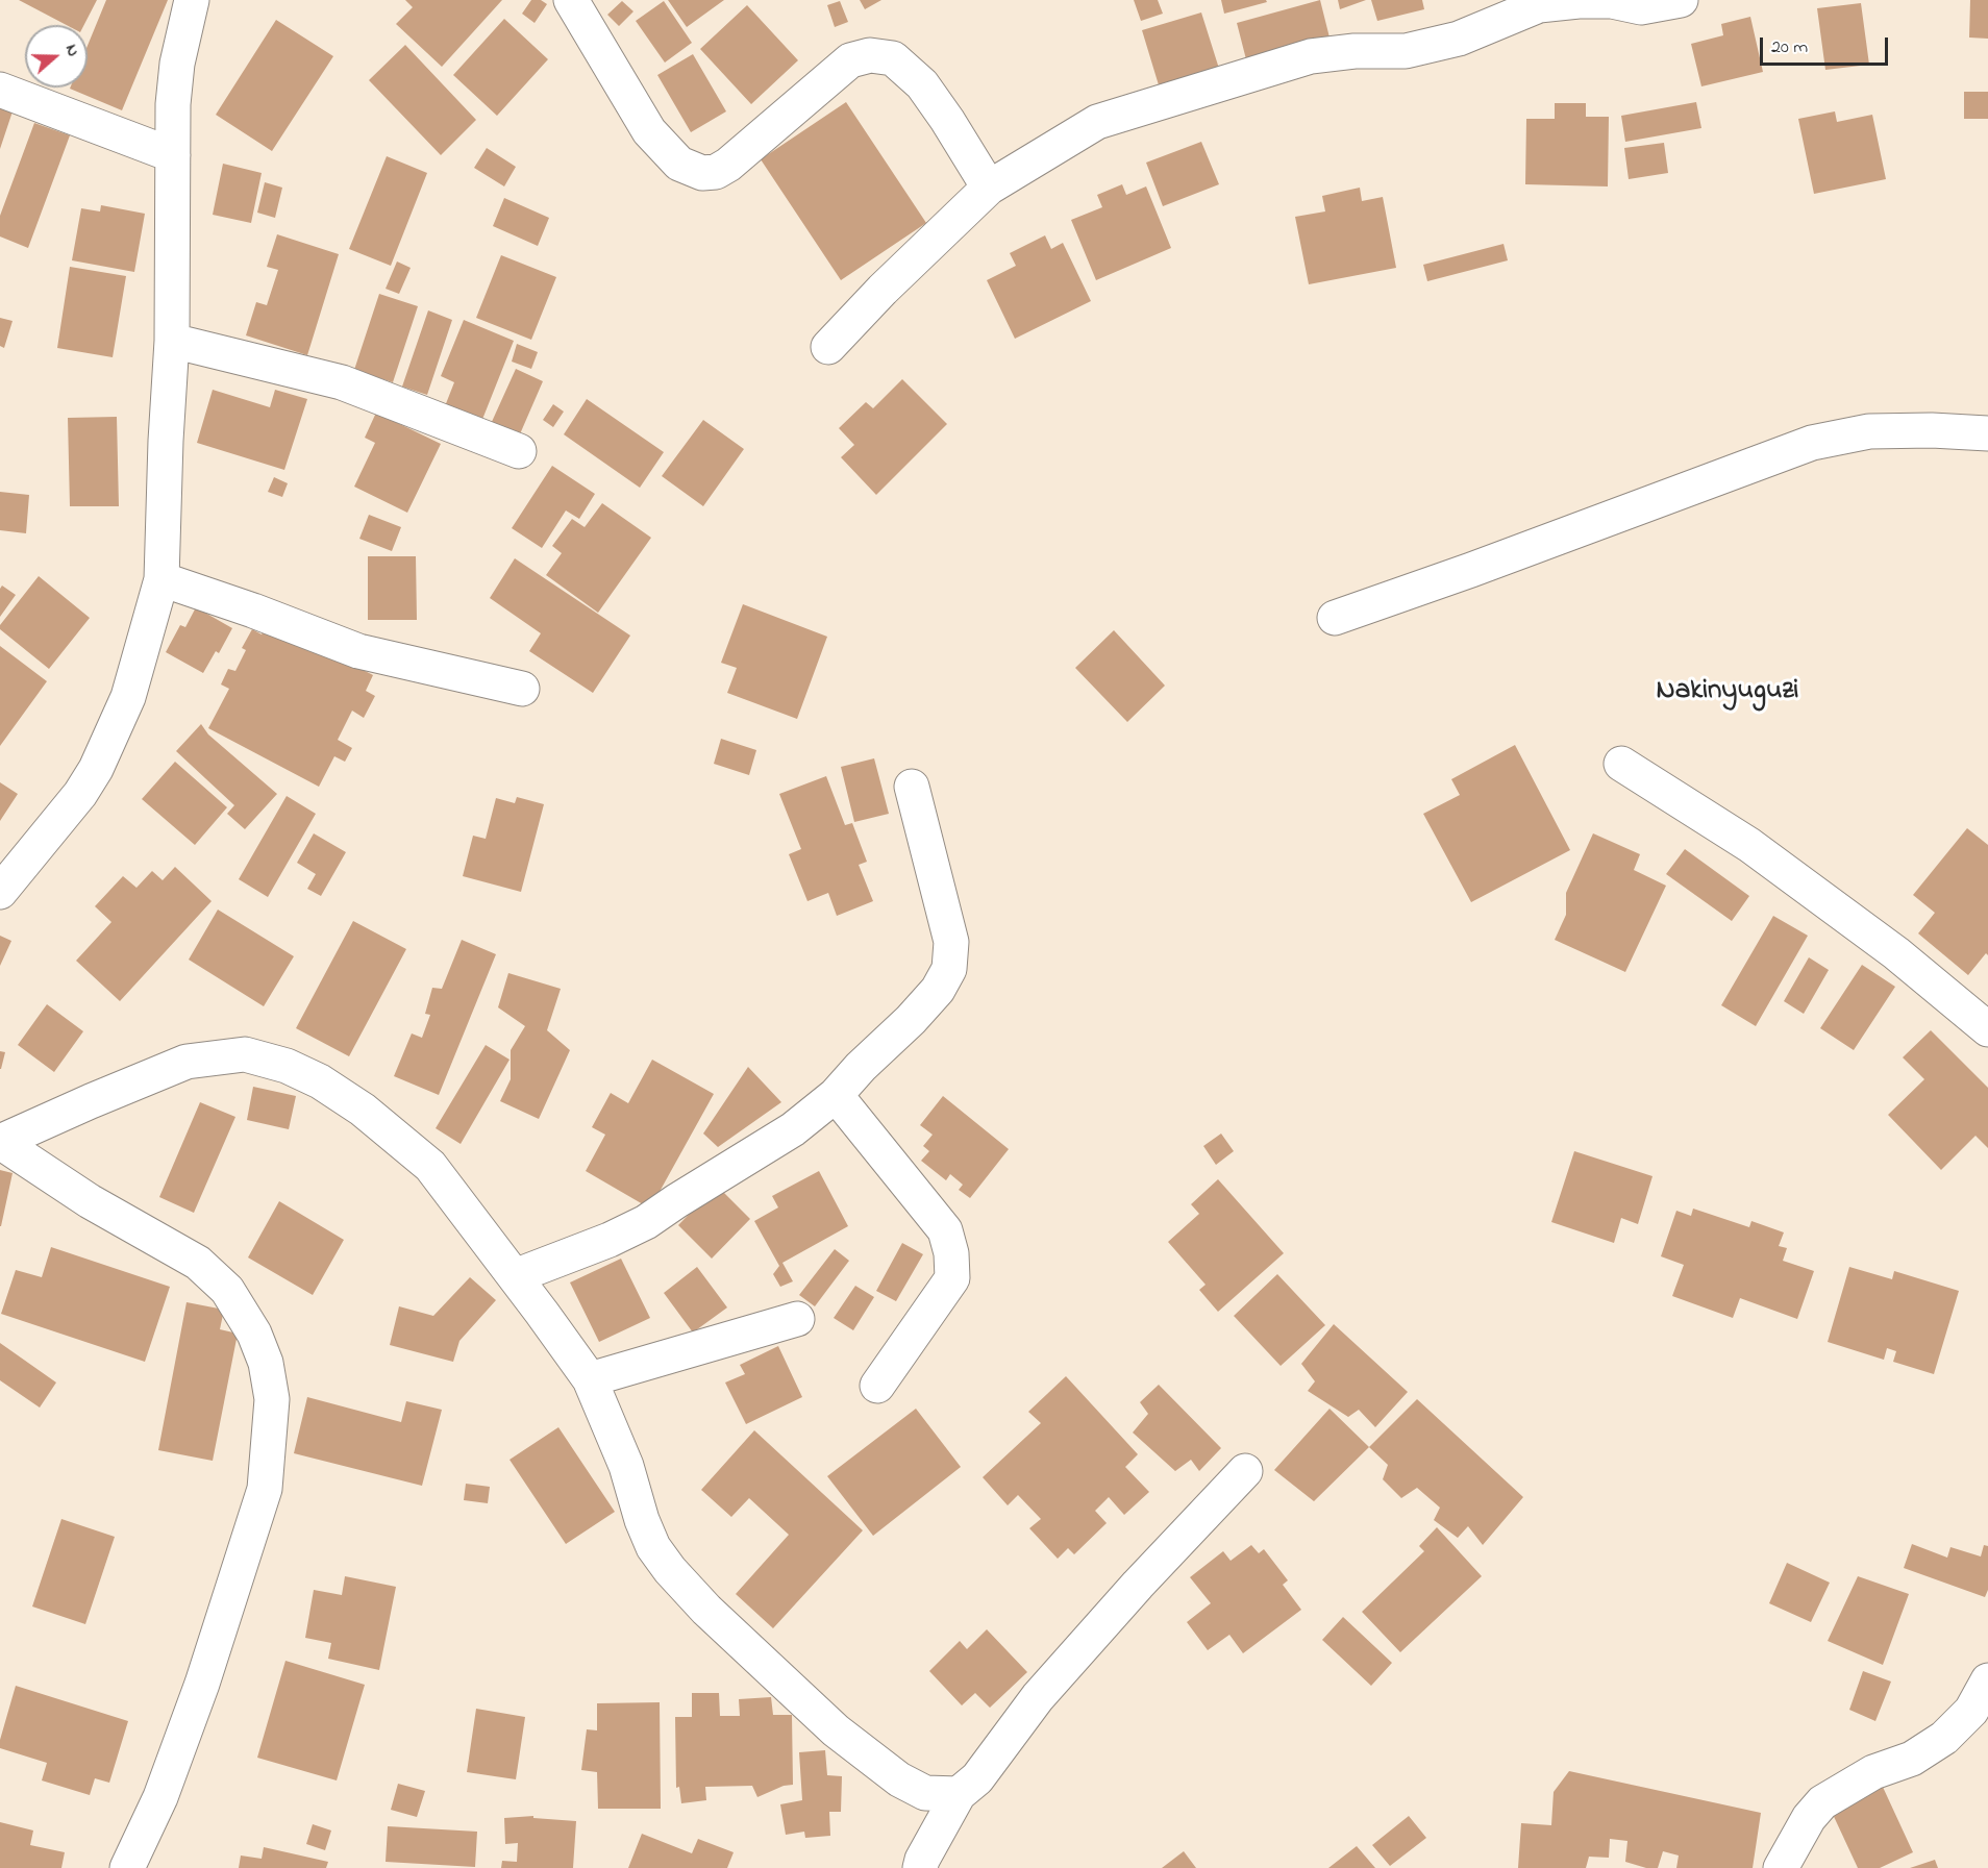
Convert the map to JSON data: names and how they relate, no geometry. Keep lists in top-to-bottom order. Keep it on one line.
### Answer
{"districts":["Nakinyuguzi"],"scale_bar":"20 m","north":"right"}
